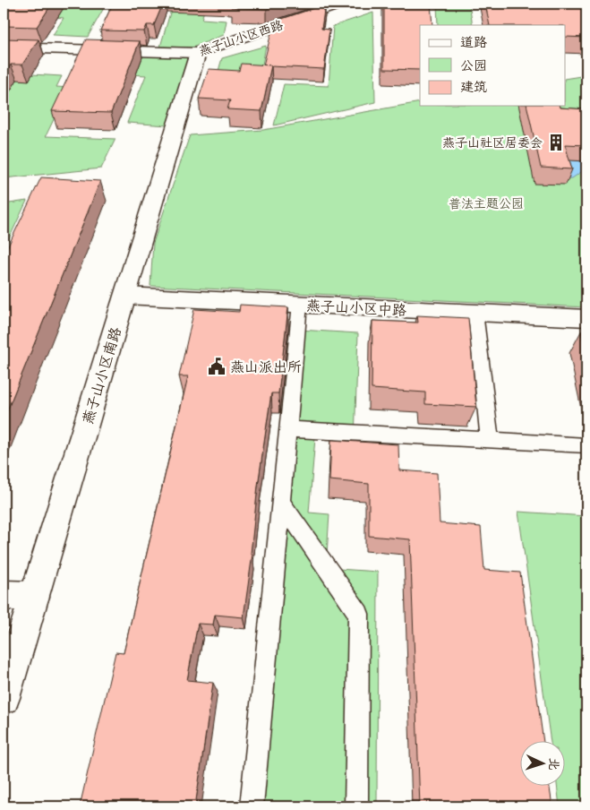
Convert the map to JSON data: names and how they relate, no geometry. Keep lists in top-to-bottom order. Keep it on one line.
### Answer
{"streets":{"street":["燕子山小区西路","燕子山小区中路","燕子山小区南路"]},"crossings":[["燕子山小区西路","燕子山小区南路"],["燕子山小区中路","燕子山小区南路"]],"parks":["普法主题公园"],"places":{"building":["燕子山社区居委会"],"public building":["燕山派出所"]},"legend":["道路","公园","建筑"],"north":"right"}
